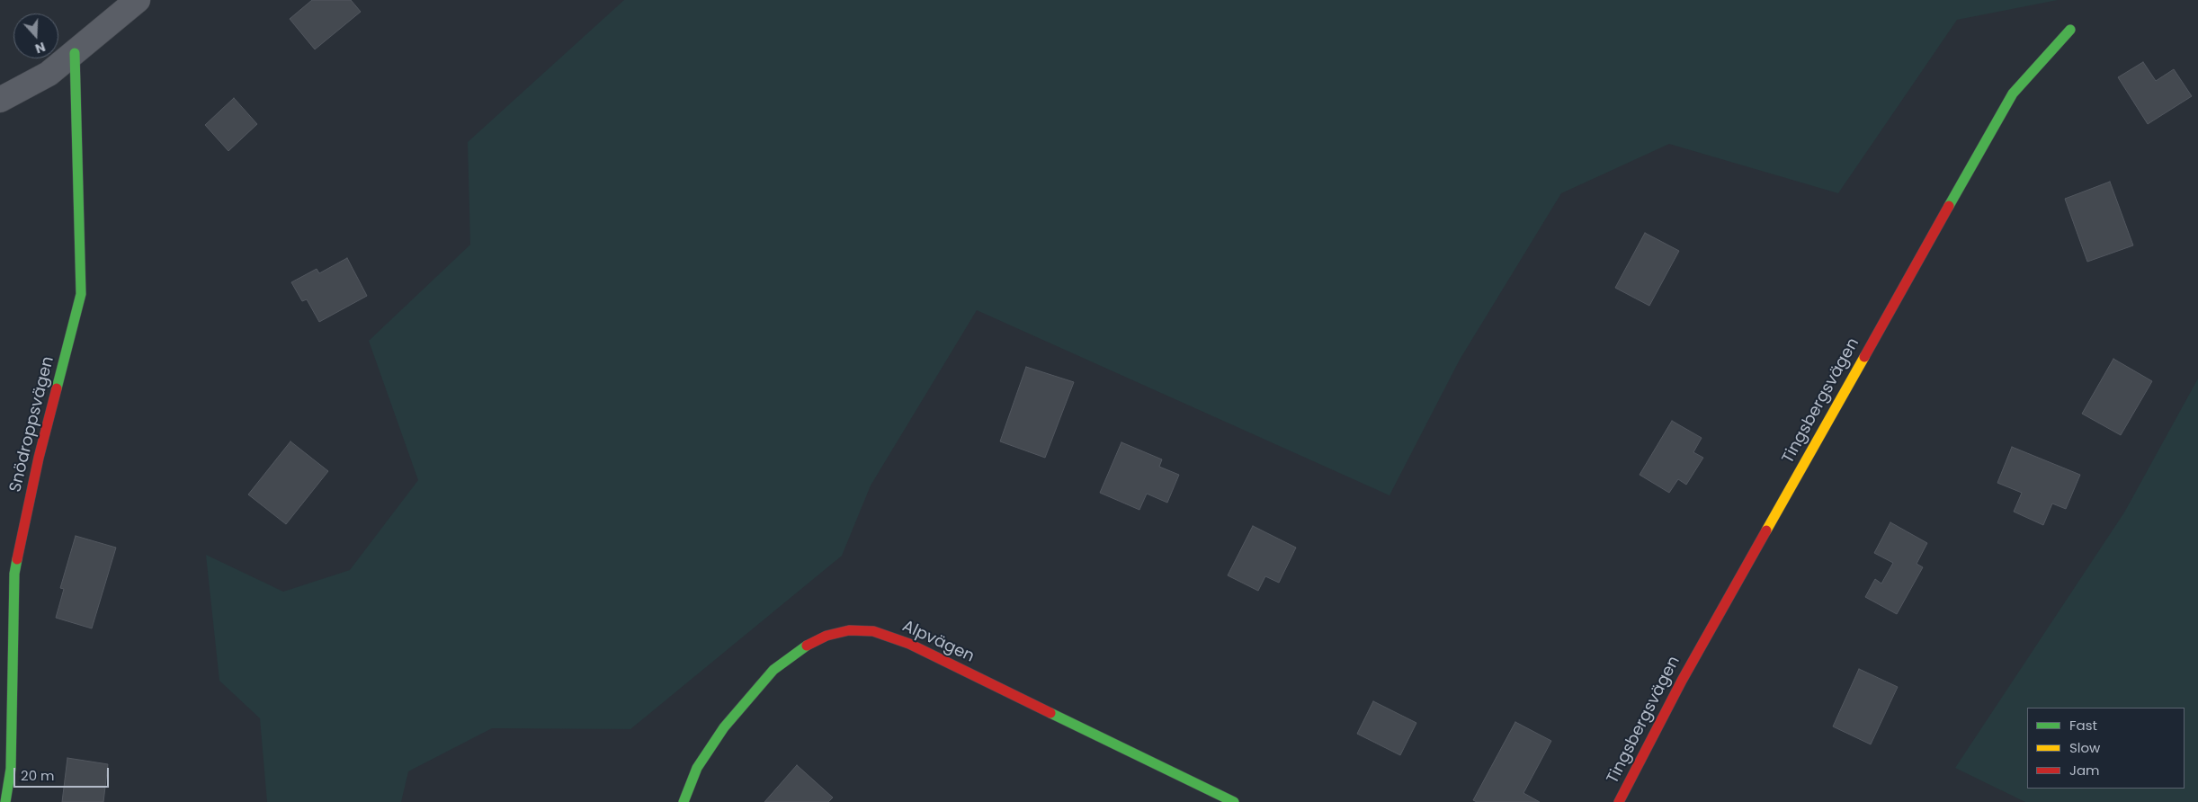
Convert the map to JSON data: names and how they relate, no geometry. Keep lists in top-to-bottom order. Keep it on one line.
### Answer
{"streets":{"street":["Tingsbergsvägen","Snödroppsvägen","Alpvägen"]},"legend":["Fast","Slow","Jam"],"scale_bar":"20 m","north":"bottom"}
